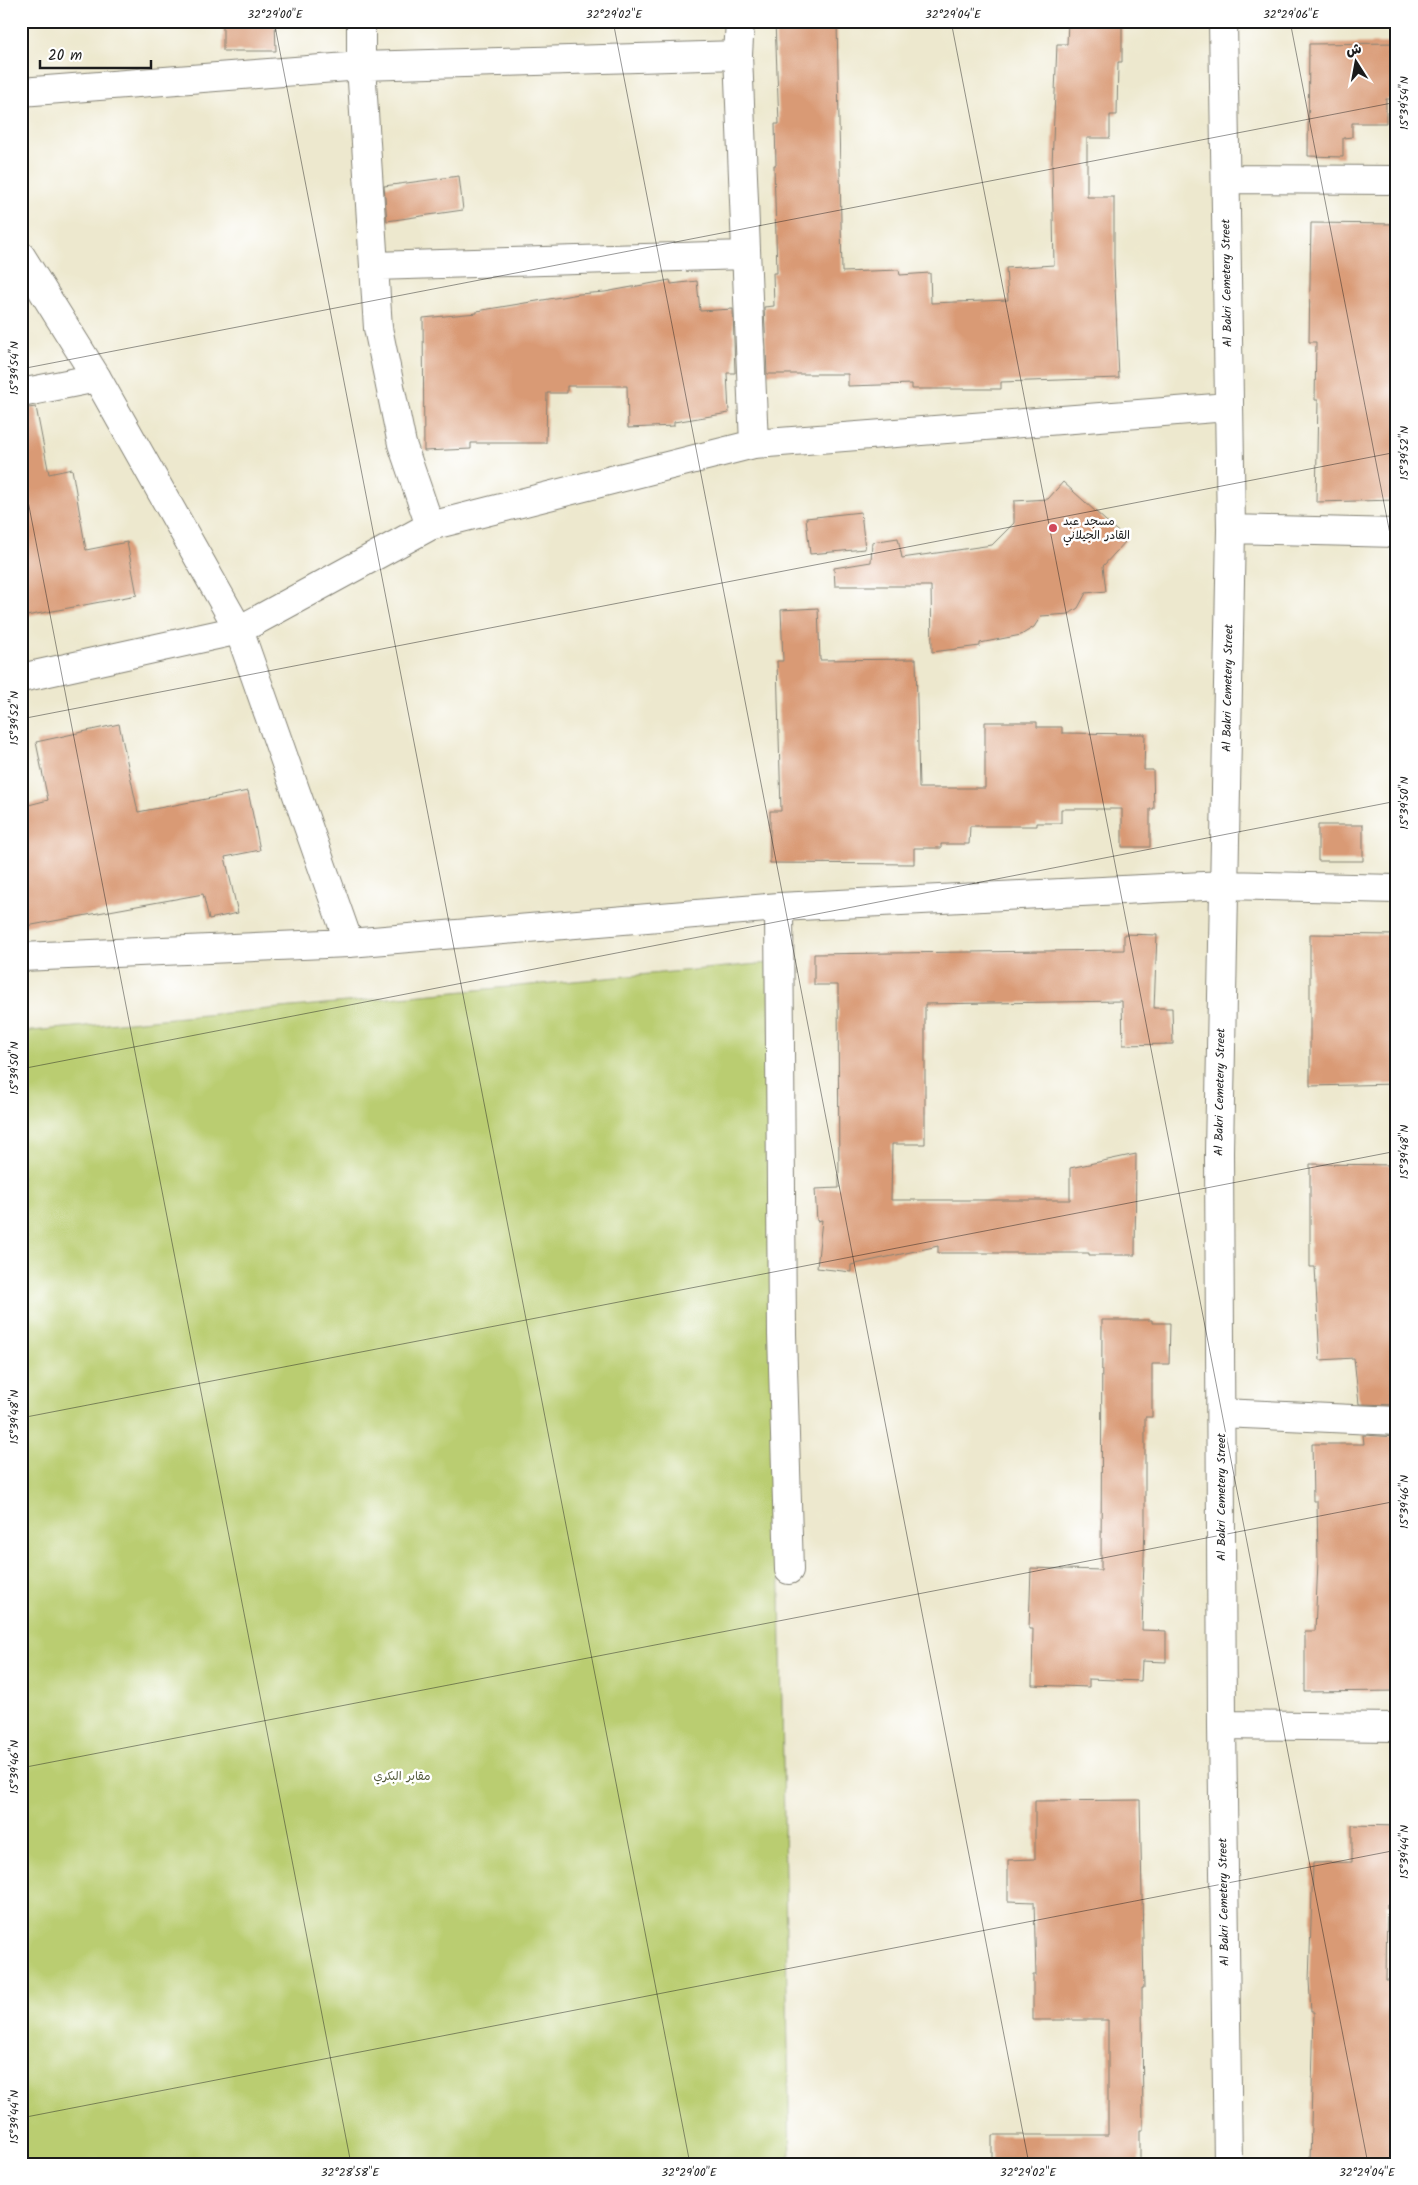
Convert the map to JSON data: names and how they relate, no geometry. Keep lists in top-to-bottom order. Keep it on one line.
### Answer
{"streets":{"street":["Al Bakri Cemetery Street"]},"parks":["مقابر البكري"],"places":["مسجد عبد القادر الجيلاني"],"scale_bar":"20 m","north":"top","coordinates":["32°29'00\"E","32°29'02\"E","32°29'04\"E","32°29'06\"E","15°39'54\"N","15°39'52\"N","15°39'50\"N","15°39'48\"N","15°39'46\"N","15°39'44\"N","32°28'58\"E"]}
